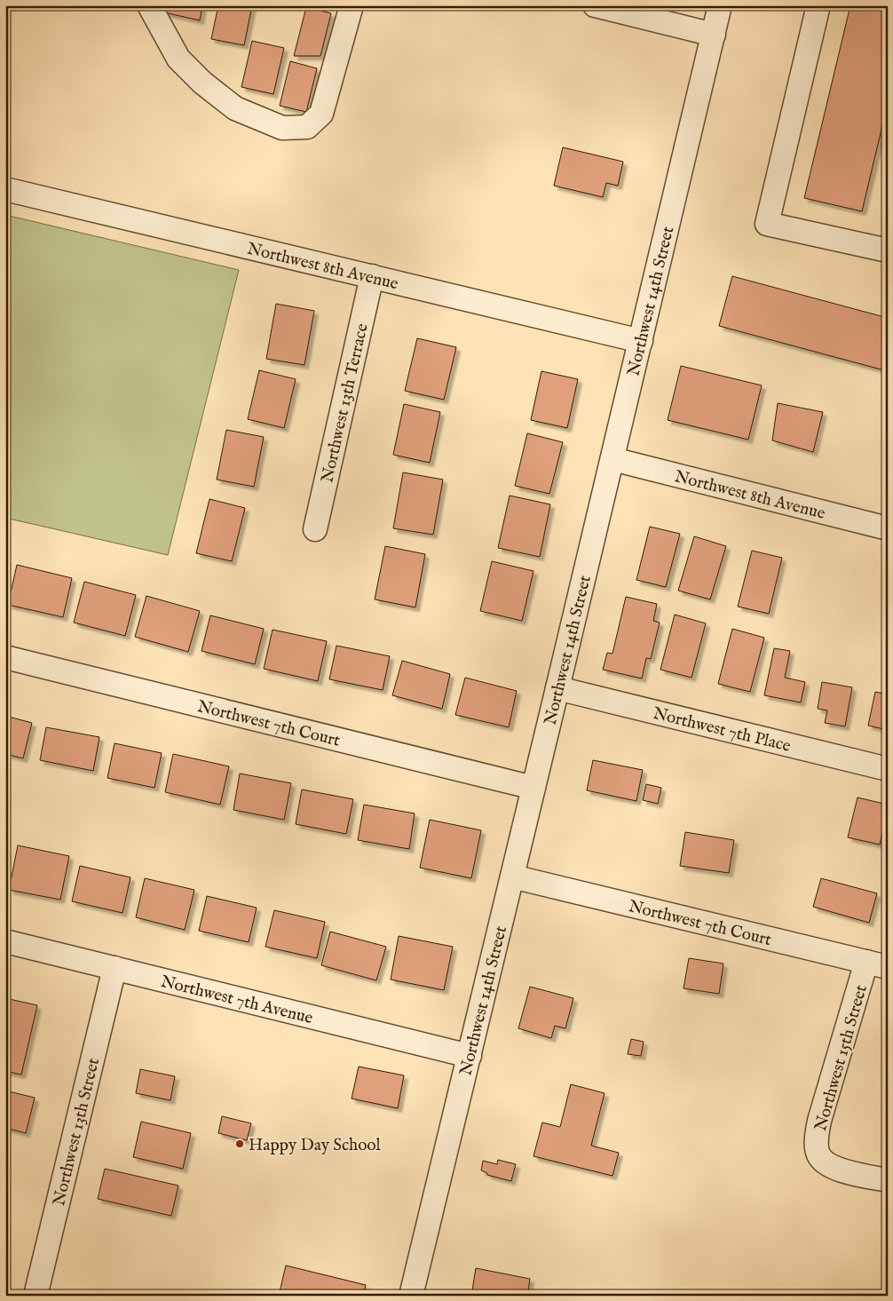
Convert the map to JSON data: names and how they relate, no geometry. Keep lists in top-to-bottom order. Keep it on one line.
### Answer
{"streets":{"street":["Northwest 8th Avenue","Northwest 14th Street","Northwest 13th Terrace","Northwest 7th Court","Northwest 7th Place","Northwest 7th Avenue","Northwest 15th Street","Northwest 13th Street"]},"crossings":[["Northwest 8th Avenue","Northwest 14th Street"],["Northwest 8th Avenue","Northwest 13th Terrace"],["Northwest 14th Street","Northwest 7th Court"],["Northwest 14th Street","Northwest 7th Place"],["Northwest 14th Street","Northwest 7th Avenue"],["Northwest 7th Court","Northwest 15th Street"],["Northwest 7th Avenue","Northwest 13th Street"]],"places":["Happy Day School"]}
